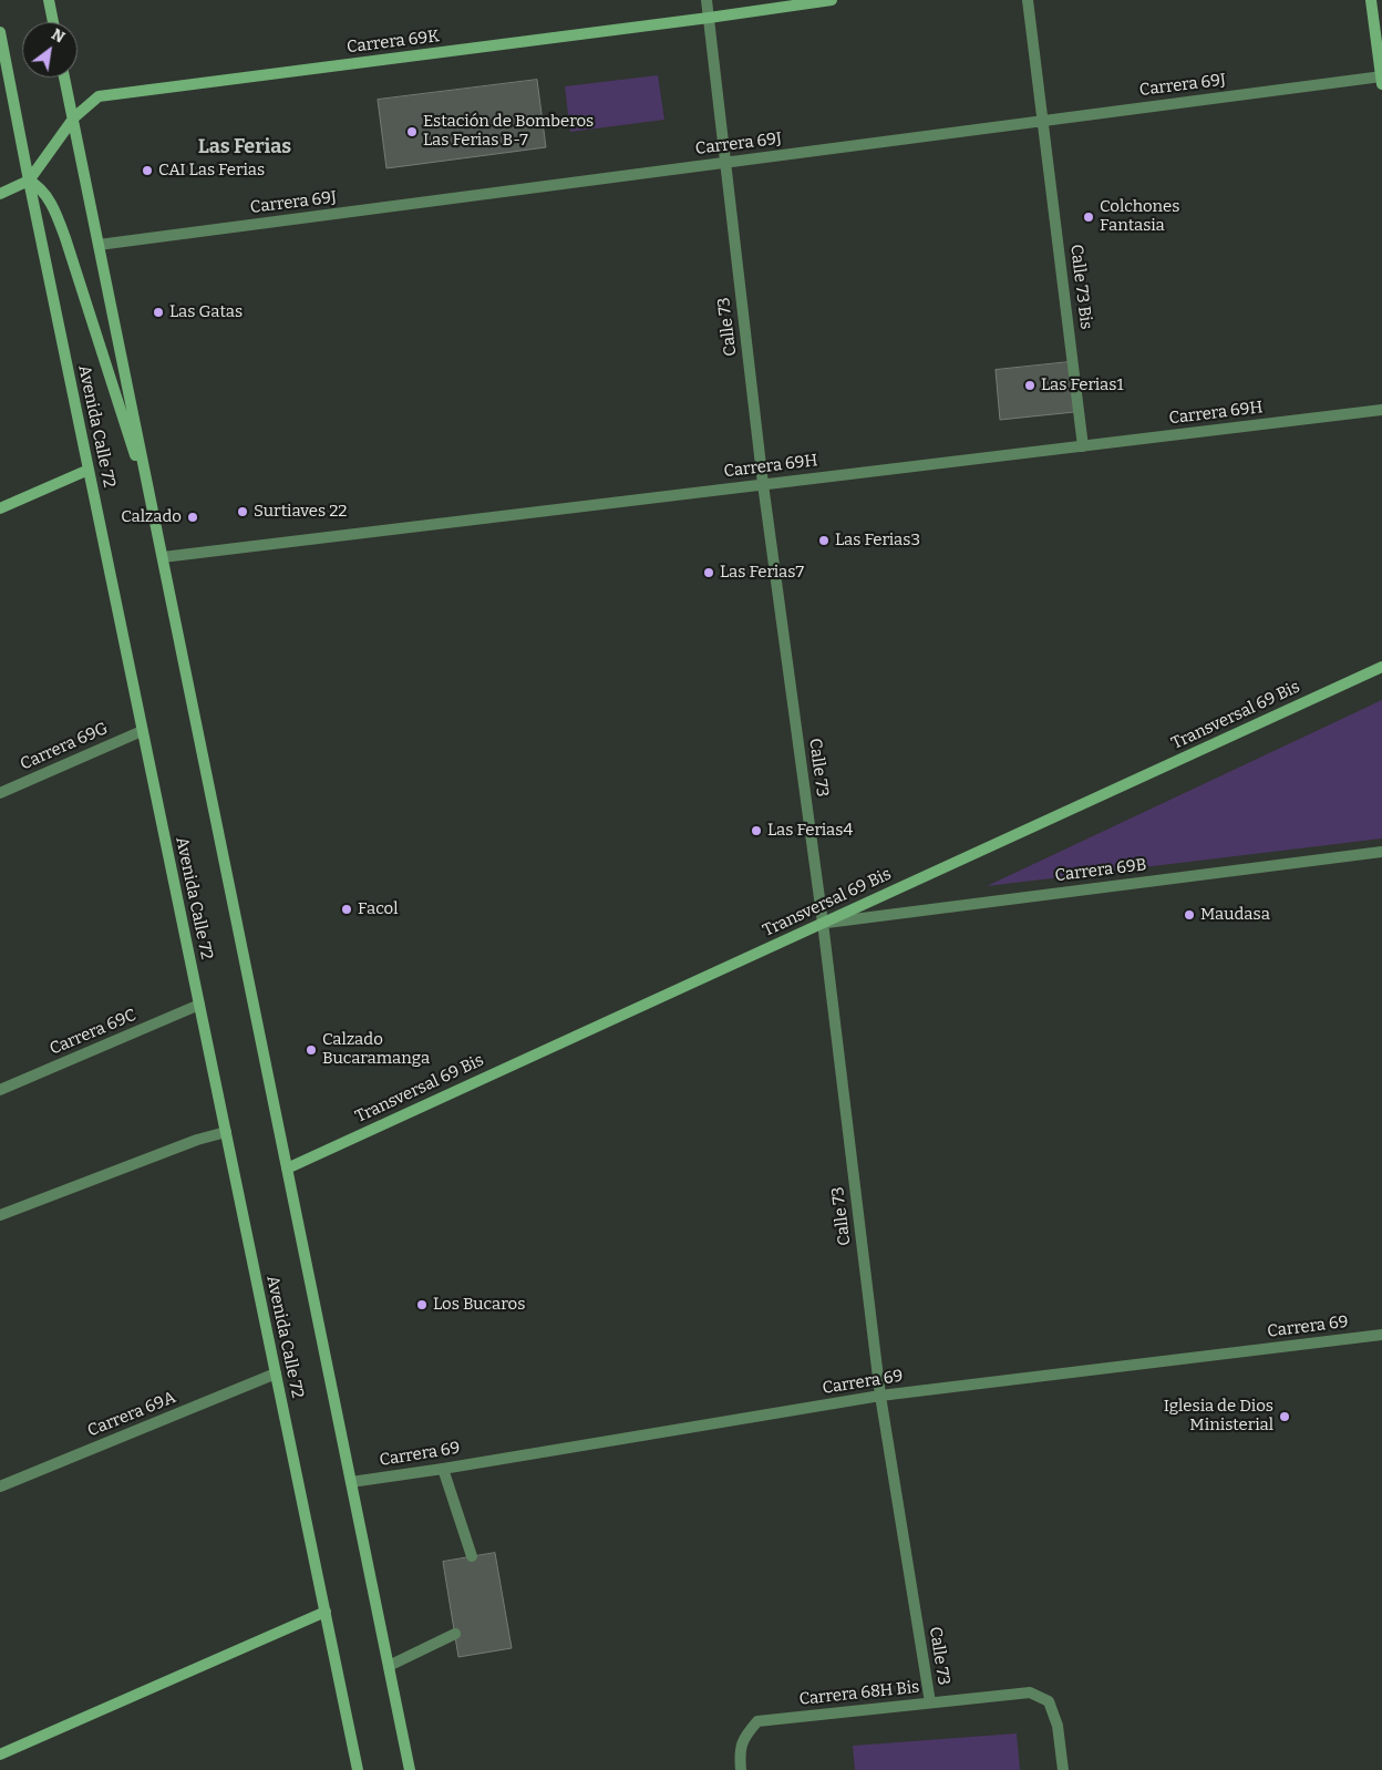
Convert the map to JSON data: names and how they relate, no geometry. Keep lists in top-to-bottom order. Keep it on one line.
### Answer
{"streets":{"main road":["Carrera 69K","Avenida Calle 72","Transversal 69 Bis"],"street":["Carrera 69J","Calle 73 Bis","Calle 73","Carrera 69H","Carrera 69G","Carrera 69B","Carrera 69C","Carrera 69","Carrera 69A","Carrera 68H Bis"]},"crossings":[["Carrera 69K","Calle 73"],["Carrera 69K","Avenida Calle 72"],["Carrera 69J","Calle 73 Bis"],["Carrera 69J","Calle 73"],["Calle 73 Bis","Carrera 69H"],["Calle 73","Carrera 69H"],["Calle 73","Transversal 69 Bis"],["Calle 73","Carrera 69B"],["Calle 73","Carrera 69"],["Calle 73","Carrera 68H Bis"],["Avenida Calle 72","Carrera 69G"],["Avenida Calle 72","Carrera 69C"],["Avenida Calle 72","Carrera 69A"],["Transversal 69 Bis","Carrera 69B"]],"districts":["Las Ferias"],"places":["Estación de Bomberos Las Ferias B-7","CAI Las Ferias","Colchones Fantasia","Las Gatas","Las Ferias1","Surtiaves 22","Calzado","Las Ferias3","Las Ferias7","Las Ferias4","Facol","Maudasa","Calzado Bucaramanga","Los Bucaros","Iglesia de Dios Ministerial"],"north":"top right"}
